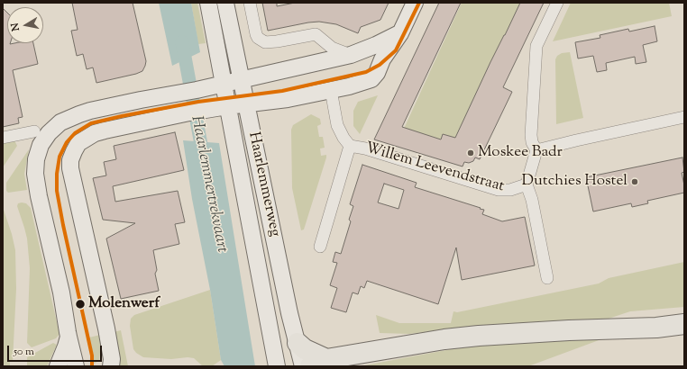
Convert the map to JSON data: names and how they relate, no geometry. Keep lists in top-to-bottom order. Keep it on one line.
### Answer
{"streets":{"street":["Willem Leevendstraat","Haarlemmerweg"]},"water":["Haarlemmertrekvaart"],"places":["Moskee Badr","Dutchies Hostel","Molenwerf"],"scale_bar":"50 m","north":"left"}
